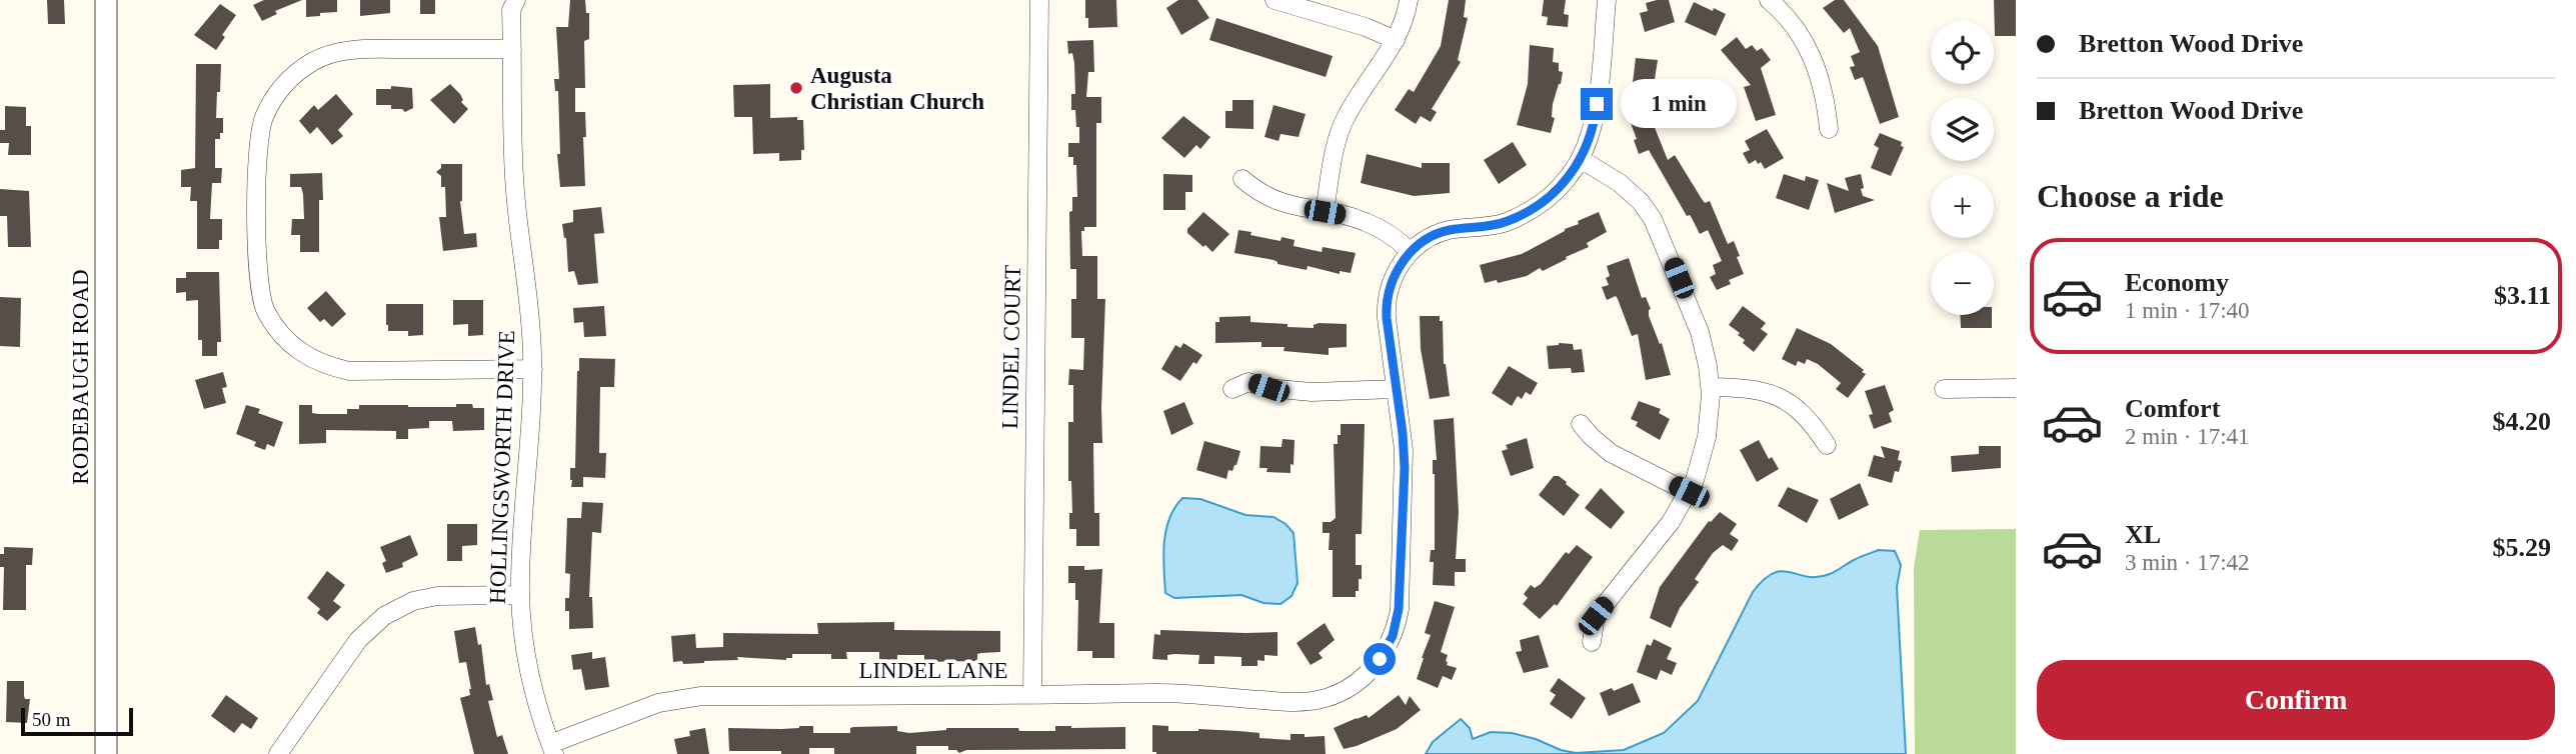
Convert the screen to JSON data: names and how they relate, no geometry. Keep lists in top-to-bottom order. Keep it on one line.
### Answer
{"streets":{"street":["LINDEL COURT","RODEBAUGH ROAD","HOLLINGSWORTH DRIVE","LINDEL LANE"]},"crossings":[["LINDEL COURT","LINDEL LANE"],["HOLLINGSWORTH DRIVE","LINDEL LANE"]],"places":["Augusta Christian Church"],"scale_bar":"50 m","page":{"banner":["Bretton Wood Drive","Bretton Wood Drive"],"map_buttons":["+","−"],"bubble":"1 min","heading":"Choose a ride","list":[{"name":"Economy","note":"1 min · 17:40","value":"$3.11"},{"name":"Comfort","note":"2 min · 17:41","value":"$4.20"},{"name":"XL","note":"3 min · 17:42","value":"$5.29"}],"buttons":"Confirm","scale":"50 m"}}
